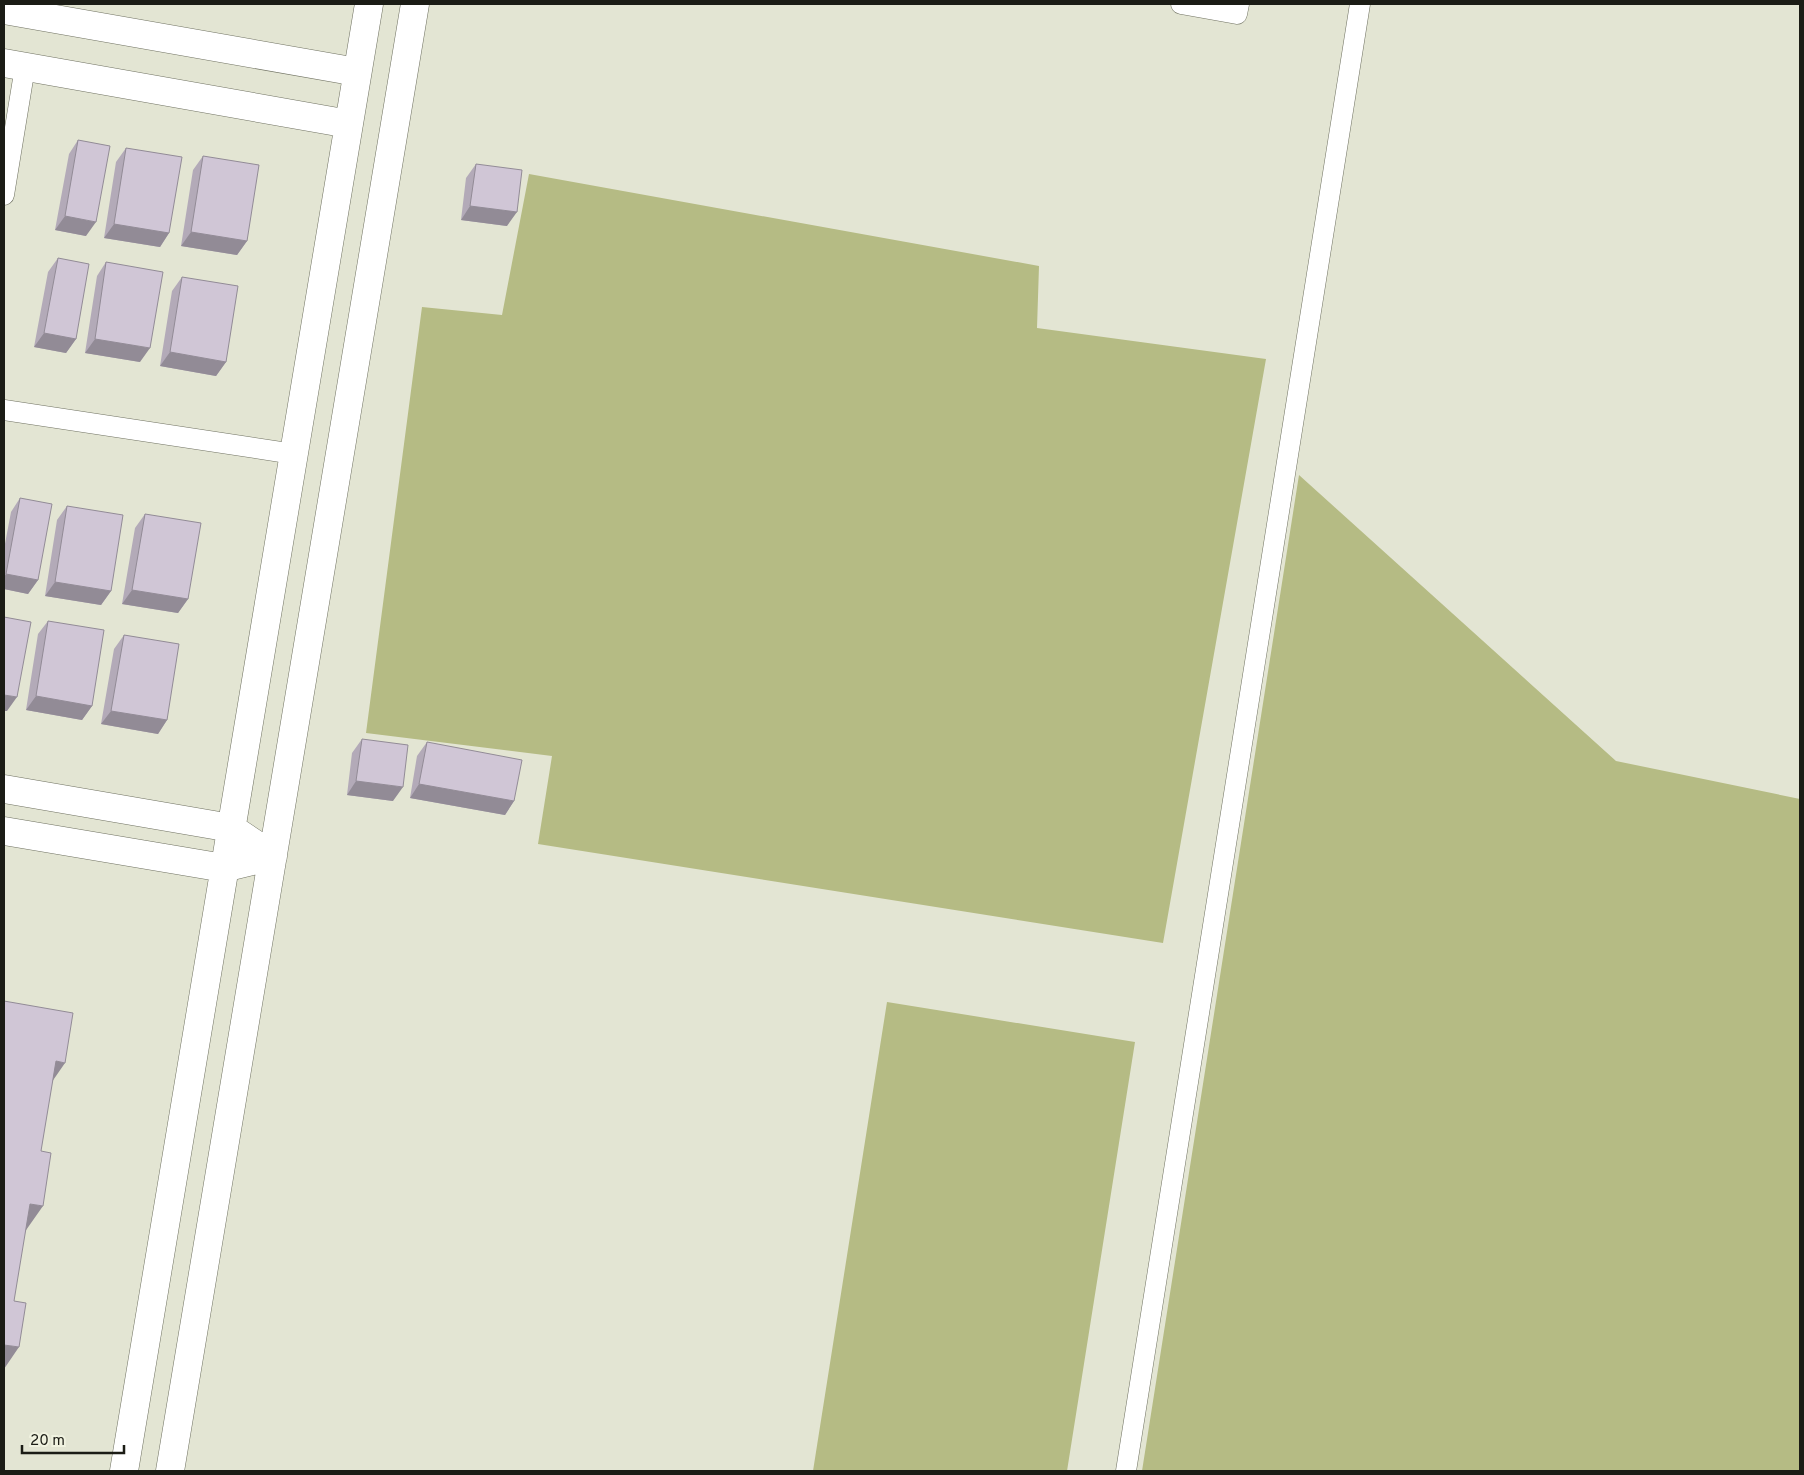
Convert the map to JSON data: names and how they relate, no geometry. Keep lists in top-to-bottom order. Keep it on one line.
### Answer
{"scale_bar":"20 m"}
